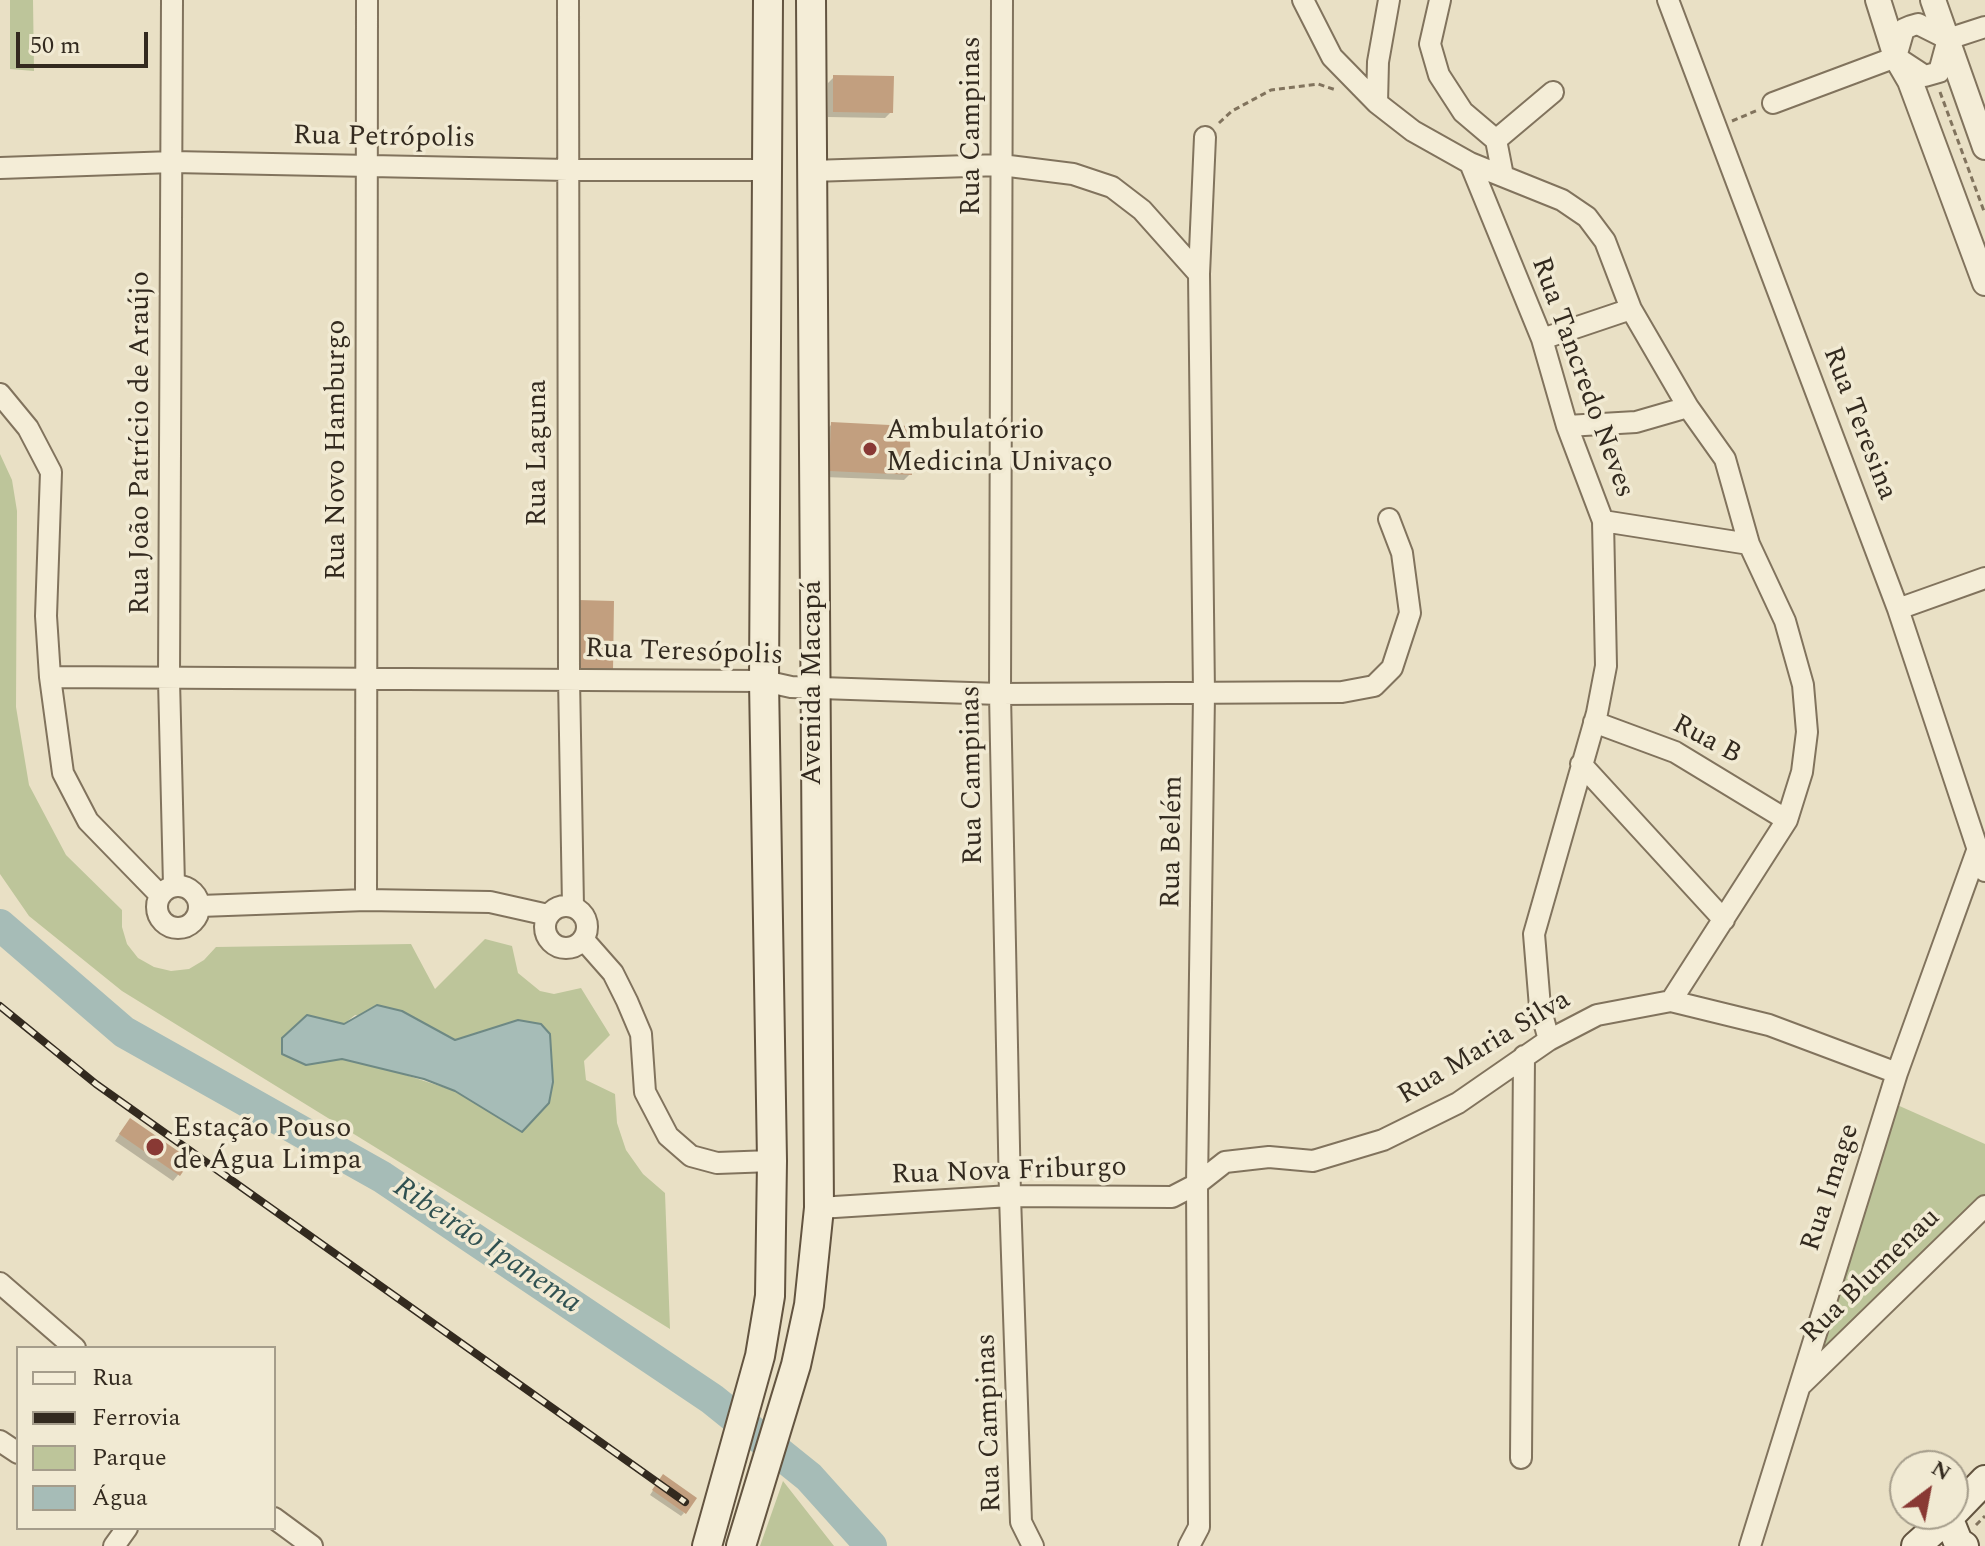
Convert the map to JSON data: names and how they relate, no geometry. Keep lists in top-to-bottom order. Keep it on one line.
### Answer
{"streets":{"main road":["Avenida Macapá"],"street":["Rua Campinas","Rua Petrópolis","Rua Tancredo Neves","Rua Teresina","Rua João Patrício de Araújo","Rua Novo Hamburgo","Rua Laguna","Rua Teresópolis","Rua B","Rua Belém","Rua Maria Silva","Rua Nova Friburgo","Rua Image","Rua Blumenau"]},"crossings":[["Rua Campinas","Rua Teresópolis"],["Rua Campinas","Rua Nova Friburgo"],["Rua Petrópolis","Rua João Patrício de Araújo"],["Rua Petrópolis","Rua Novo Hamburgo"],["Rua Petrópolis","Rua Laguna"],["Rua Petrópolis","Avenida Macapá"],["Rua Tancredo Neves","Rua B"],["Rua Tancredo Neves","Rua Maria Silva"],["Rua Teresina","Rua Image"],["Rua João Patrício de Araújo","Rua Teresópolis"],["Rua Novo Hamburgo","Rua Teresópolis"],["Rua Laguna","Rua Teresópolis"],["Rua Teresópolis","Avenida Macapá"],["Rua Teresópolis","Rua Belém"],["Avenida Macapá","Rua Nova Friburgo"],["Rua Belém","Rua Maria Silva"],["Rua Belém","Rua Nova Friburgo"],["Rua Maria Silva","Rua Nova Friburgo"],["Rua Maria Silva","Rua Image"],["Rua Image","Rua Blumenau"]],"water":["Ribeirão Ipanema"],"places":["Ambulatório Medicina Univaço","Estação Pouso de Água Limpa"],"legend":["Rua","Ferrovia","Parque","Água"],"scale_bar":"50 m","north":"top right"}
